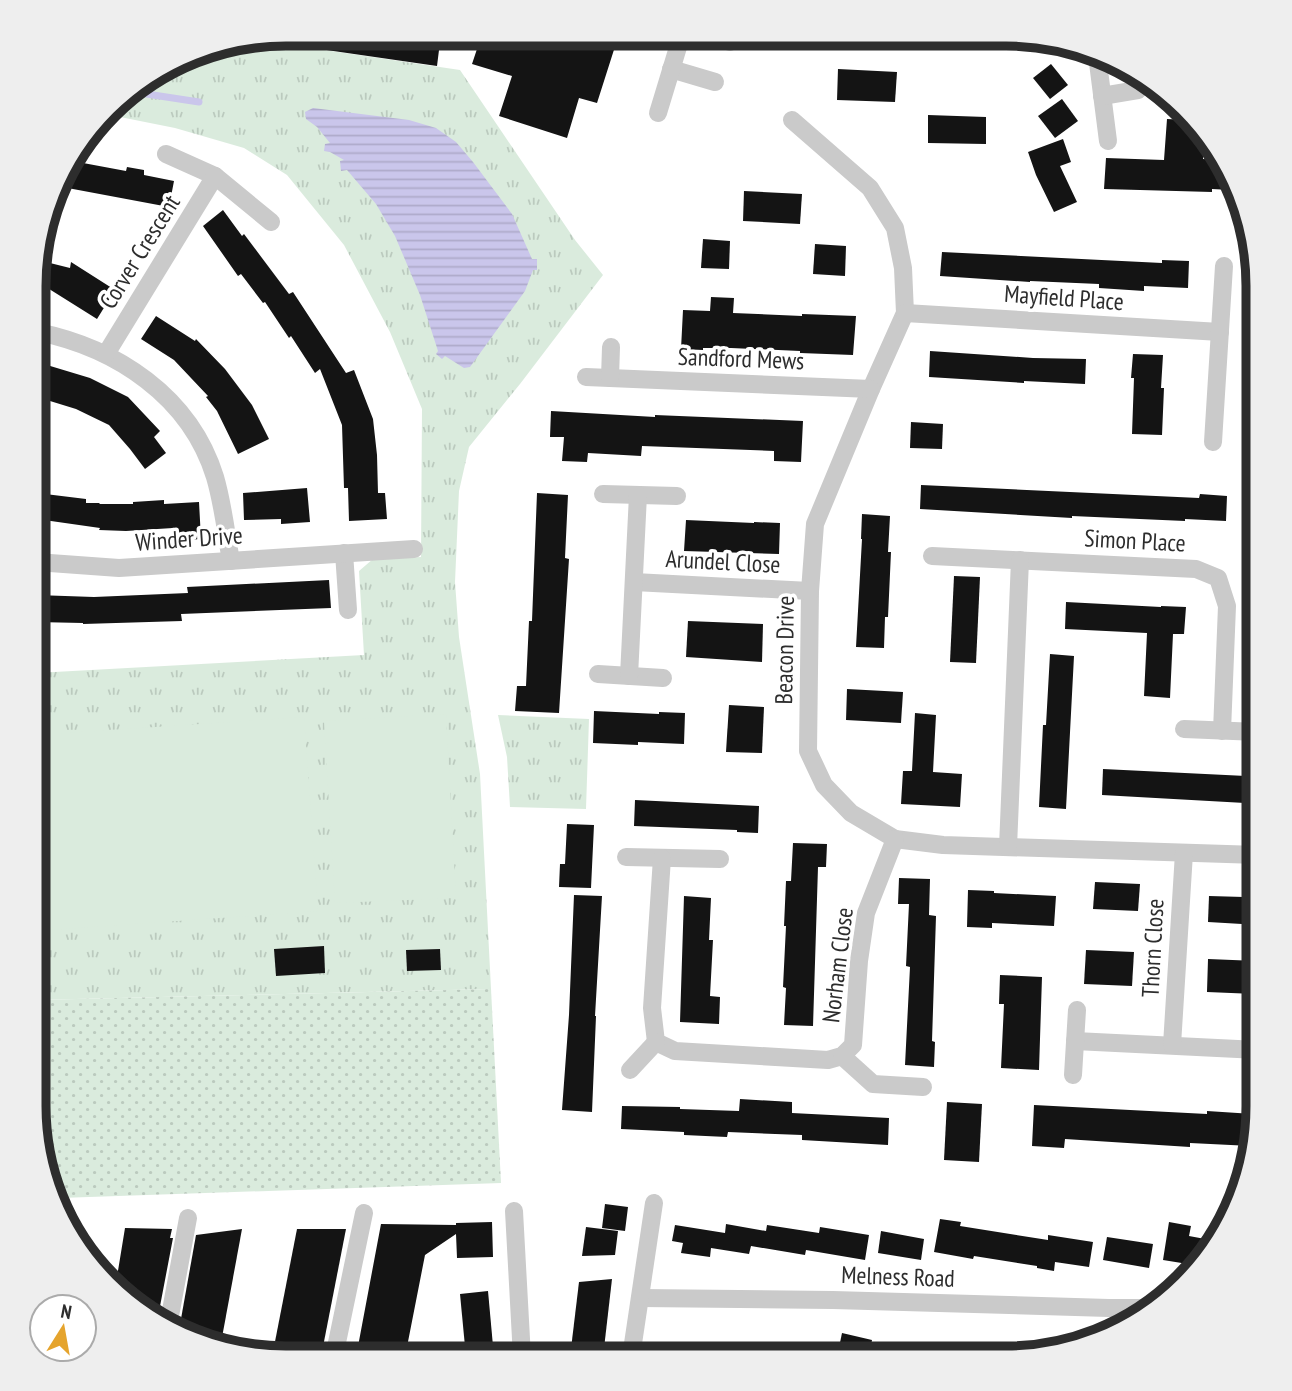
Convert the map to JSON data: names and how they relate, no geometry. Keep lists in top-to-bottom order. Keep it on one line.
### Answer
{"streets":{"street":["Corver Crescent","Mayfield Place","Sandford Mews","Winder Drive","Simon Place","Arundel Close","Beacon Drive","Thorn Close","Norham Close","Melness Road"]},"crossings":[["Mayfield Place","Beacon Drive"],["Sandford Mews","Beacon Drive"],["Arundel Close","Beacon Drive"],["Beacon Drive","Thorn Close"],["Beacon Drive","Norham Close"]],"north":"top"}
